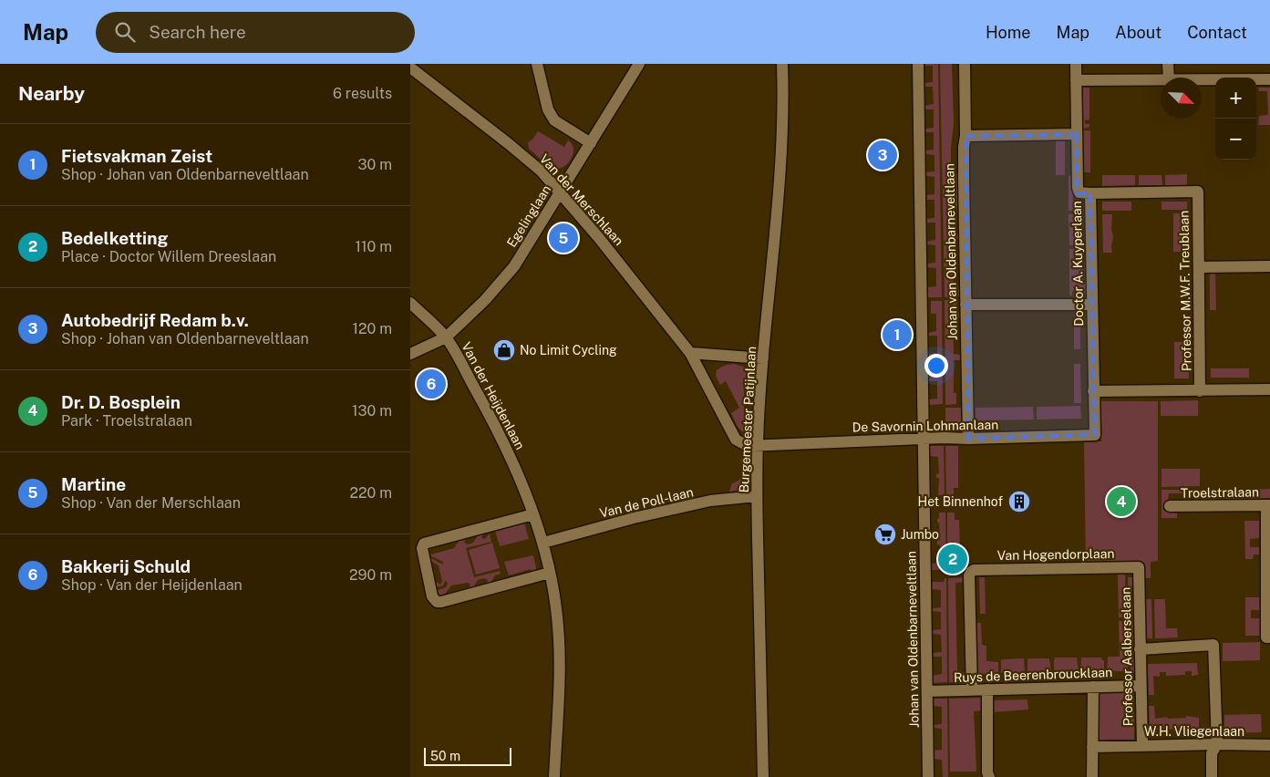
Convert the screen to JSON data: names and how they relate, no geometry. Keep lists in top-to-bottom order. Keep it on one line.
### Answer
{"streets":{"street":["Van der Merschlaan","Egelinglaan","Johan van Oldenbarneveltlaan","Doctor A. Kuyperlaan","Professor M.W.F. Treublaan","Van der Heijdenlaan","Burgemeester Patijnlaan","De Savornin Lohmanlaan","Troelstralaan","Van de Poll-laan","Van Hogendorplaan","Professor Aalberselaan","Ruys de Beerenbroucklaan","W.H. Vliegenlaan"]},"crossings":[["Van der Merschlaan","Egelinglaan"],["Van der Merschlaan","Burgemeester Patijnlaan"],["Van der Merschlaan","De Savornin Lohmanlaan"],["Egelinglaan","Van der Heijdenlaan"],["Johan van Oldenbarneveltlaan","De Savornin Lohmanlaan"],["Johan van Oldenbarneveltlaan","Ruys de Beerenbroucklaan"],["Doctor A. Kuyperlaan","Professor M.W.F. Treublaan"],["Doctor A. Kuyperlaan","De Savornin Lohmanlaan"],["Van der Heijdenlaan","Van de Poll-laan"],["Burgemeester Patijnlaan","De Savornin Lohmanlaan"],["Burgemeester Patijnlaan","Van de Poll-laan"],["Van Hogendorplaan","Professor Aalberselaan"],["Van Hogendorplaan","Ruys de Beerenbroucklaan"],["Professor Aalberselaan","Ruys de Beerenbroucklaan"],["Professor Aalberselaan","W.H. Vliegenlaan"]],"places":{"shop":["No Limit Cycling"],"building":["Het Binnenhof"],"supermarket":["Jumbo"]},"scale_bar":"50 m","north":"bottom right","page":{"header":"Map","search":"Search here","nav":["Home","Map","About","Contact"],"heading":["Nearby","6 results"],"map_buttons":["+","−"],"list":[{"mark":"1","name":"Fietsvakman Zeist","note":"Shop · Johan van Oldenbarneveltlaan","value":"30 m"},{"mark":"2","name":"Bedelketting","note":"Place · Doctor Willem Dreeslaan","value":"110 m"},{"mark":"3","name":"Autobedrijf Redam b.v.","note":"Shop · Johan van Oldenbarneveltlaan","value":"120 m"},{"mark":"4","name":"Dr. D. Bosplein","note":"Park · Troelstralaan","value":"130 m"},{"mark":"5","name":"Martine","note":"Shop · Van der Merschlaan","value":"220 m"},{"mark":"6","name":"Bakkerij Schuld","note":"Shop · Van der Heijdenlaan","value":"290 m"}],"pins":["3","5","1","6","4","2"],"scale":"50 m"}}
